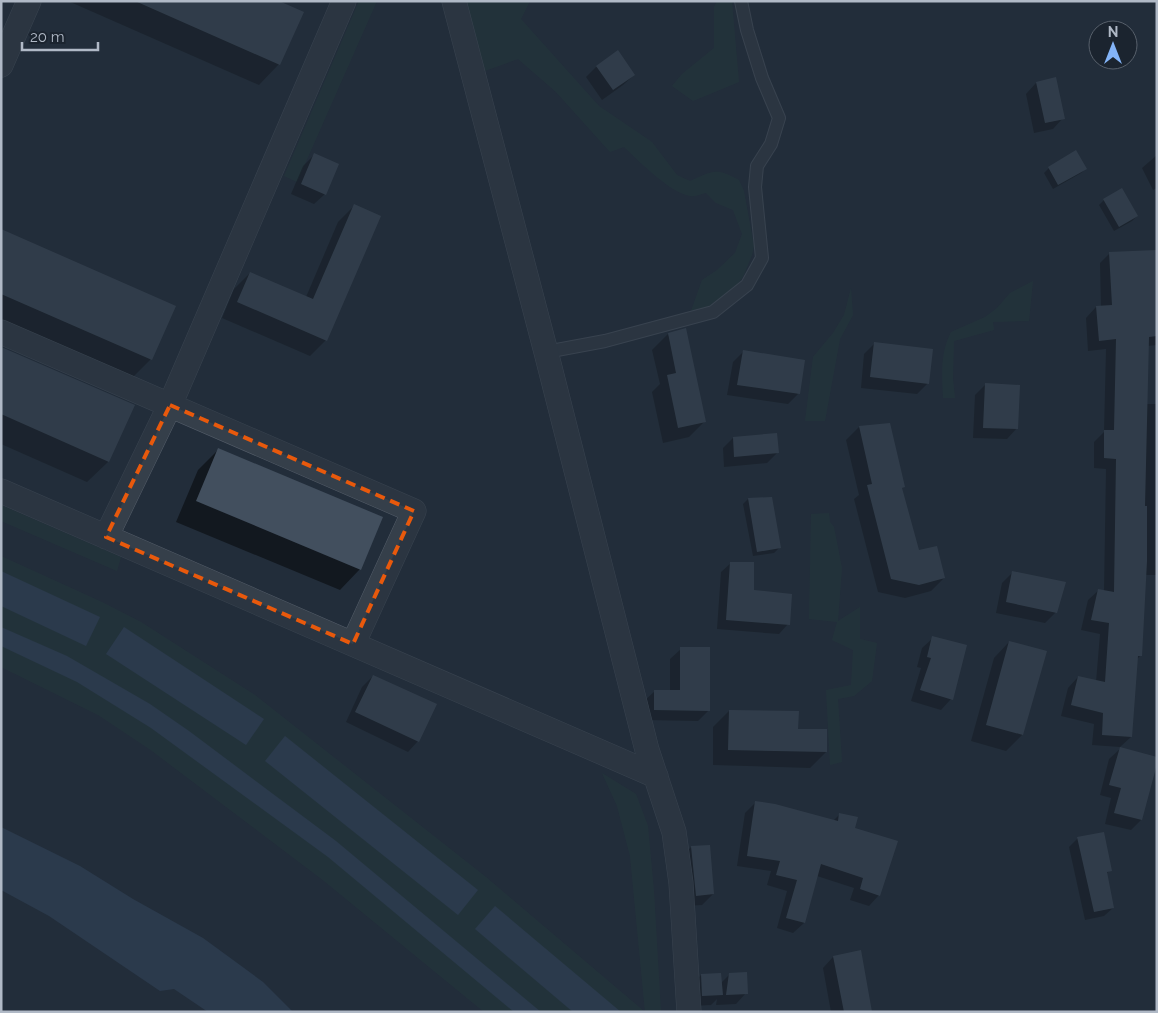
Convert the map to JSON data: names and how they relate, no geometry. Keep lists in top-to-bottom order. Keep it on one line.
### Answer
{"scale_bar":"20 m","north":"top"}
